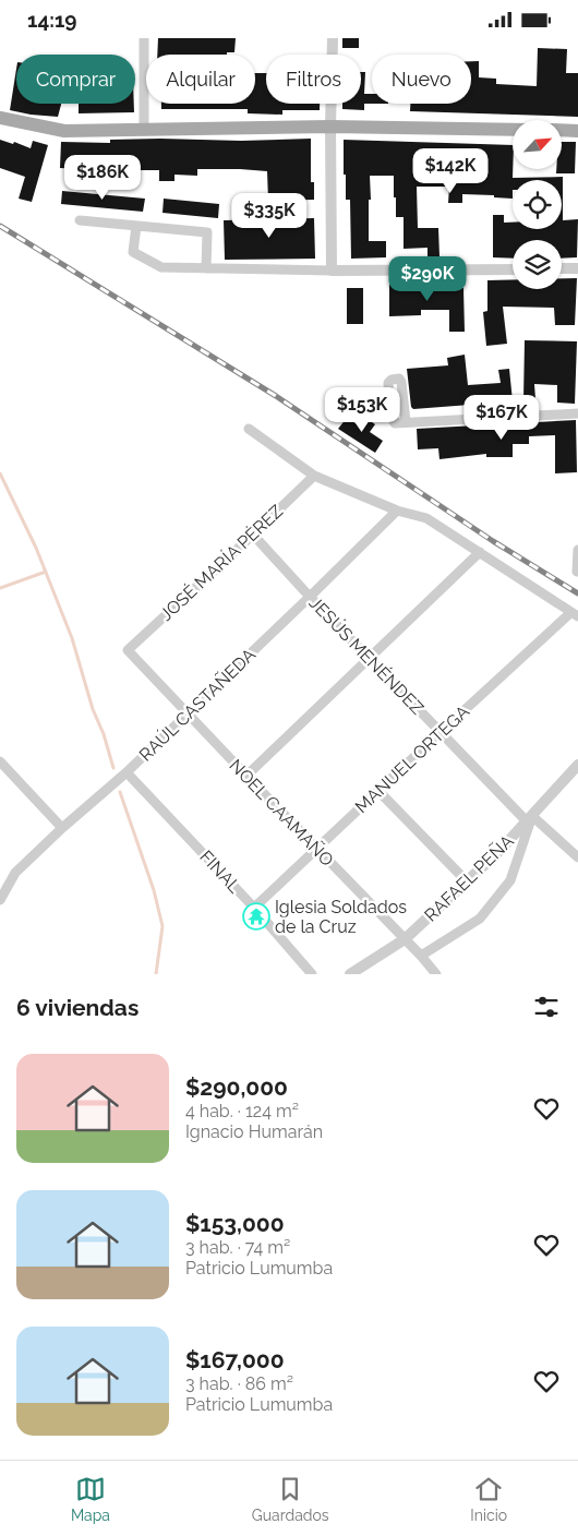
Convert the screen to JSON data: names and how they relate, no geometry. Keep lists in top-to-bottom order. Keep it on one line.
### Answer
{"streets":{"street":["JOSÉ MARÍA PÉREZ","JESÚS MENÉNDEZ","RAÚL CASTAÑEDA","MANUEL ORTEGA","NOEL CAAMAÑO","FINAL","RAFAEL PEÑA"]},"crossings":[["JOSÉ MARÍA PÉREZ","JESÚS MENÉNDEZ"],["JOSÉ MARÍA PÉREZ","NOEL CAAMAÑO"],["JESÚS MENÉNDEZ","RAÚL CASTAÑEDA"],["JESÚS MENÉNDEZ","MANUEL ORTEGA"],["JESÚS MENÉNDEZ","RAFAEL PEÑA"],["RAÚL CASTAÑEDA","NOEL CAAMAÑO"],["RAÚL CASTAÑEDA","FINAL"],["MANUEL ORTEGA","NOEL CAAMAÑO"],["MANUEL ORTEGA","FINAL"],["NOEL CAAMAÑO","RAFAEL PEÑA"]],"places":{"temple":["Iglesia Soldados de la Cruz"]},"north":"top right","page":{"status":"14:19","chip":["Comprar","Alquilar","Filtros","Nuevo"],"price":["$142K","$186K","$335K","$290K","$153K","$167K"],"heading":"6 viviendas","list":[{"name":"$290,000","note":"4 hab. · 124 m² · Ignacio Humarán"},{"name":"$153,000","note":"3 hab. · 74 m² · Patricio Lumumba"},{"name":"$167,000","note":"3 hab. · 86 m² · Patricio Lumumba"}],"tabs":["Mapa","Guardados","Inicio"]}}
